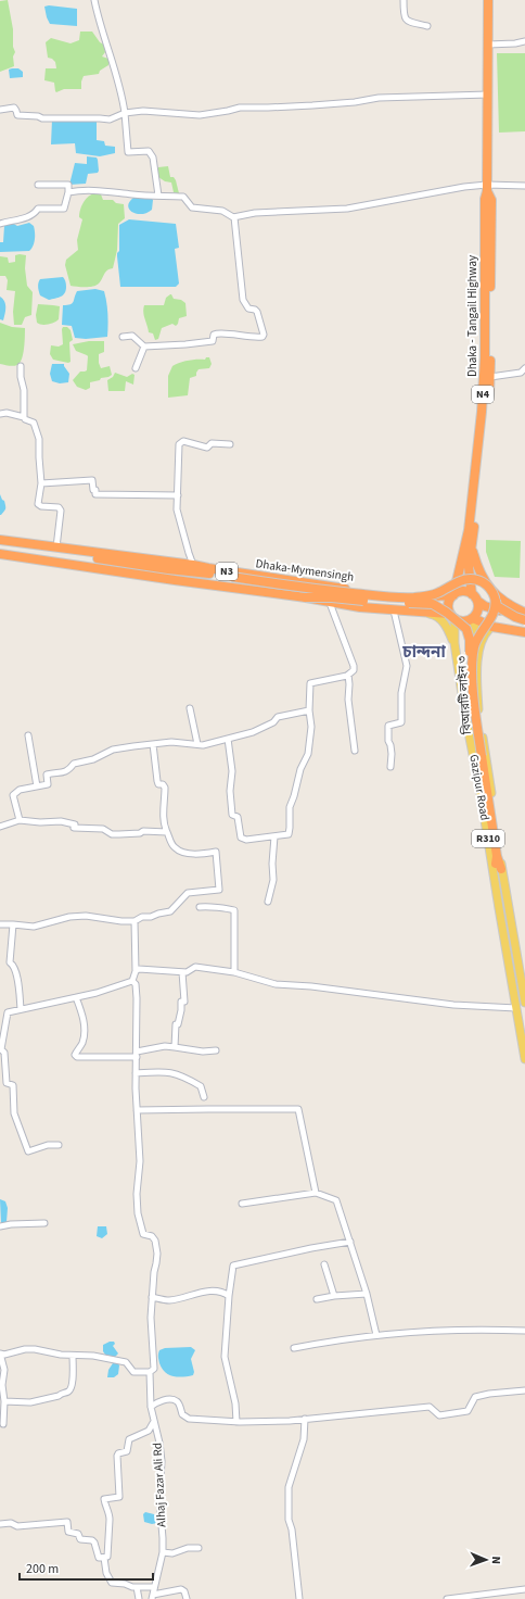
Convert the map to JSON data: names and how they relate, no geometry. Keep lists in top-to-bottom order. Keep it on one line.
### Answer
{"streets":{"highway":["Dhaka - Tangail Highway","N4","Dhaka-Mymensingh","N3","বিআরটি লাইন ৩"],"main road":["Gazipur Road","R310"],"street":["Alhaj Fazar Ali Rd"]},"crossings":[["Dhaka - Tangail Highway","Dhaka-Mymensingh"],["Dhaka - Tangail Highway","N3"],["Dhaka - Tangail Highway","Gazipur Road"],["Dhaka-Mymensingh","N3"],["Dhaka-Mymensingh","Gazipur Road"],["N3","বিআরটি লাইন ৩"],["N3","Gazipur Road"],["বিআরটি লাইন ৩","Gazipur Road"]],"districts":["চান্দনা"],"scale_bar":"200 m","north":"right"}
